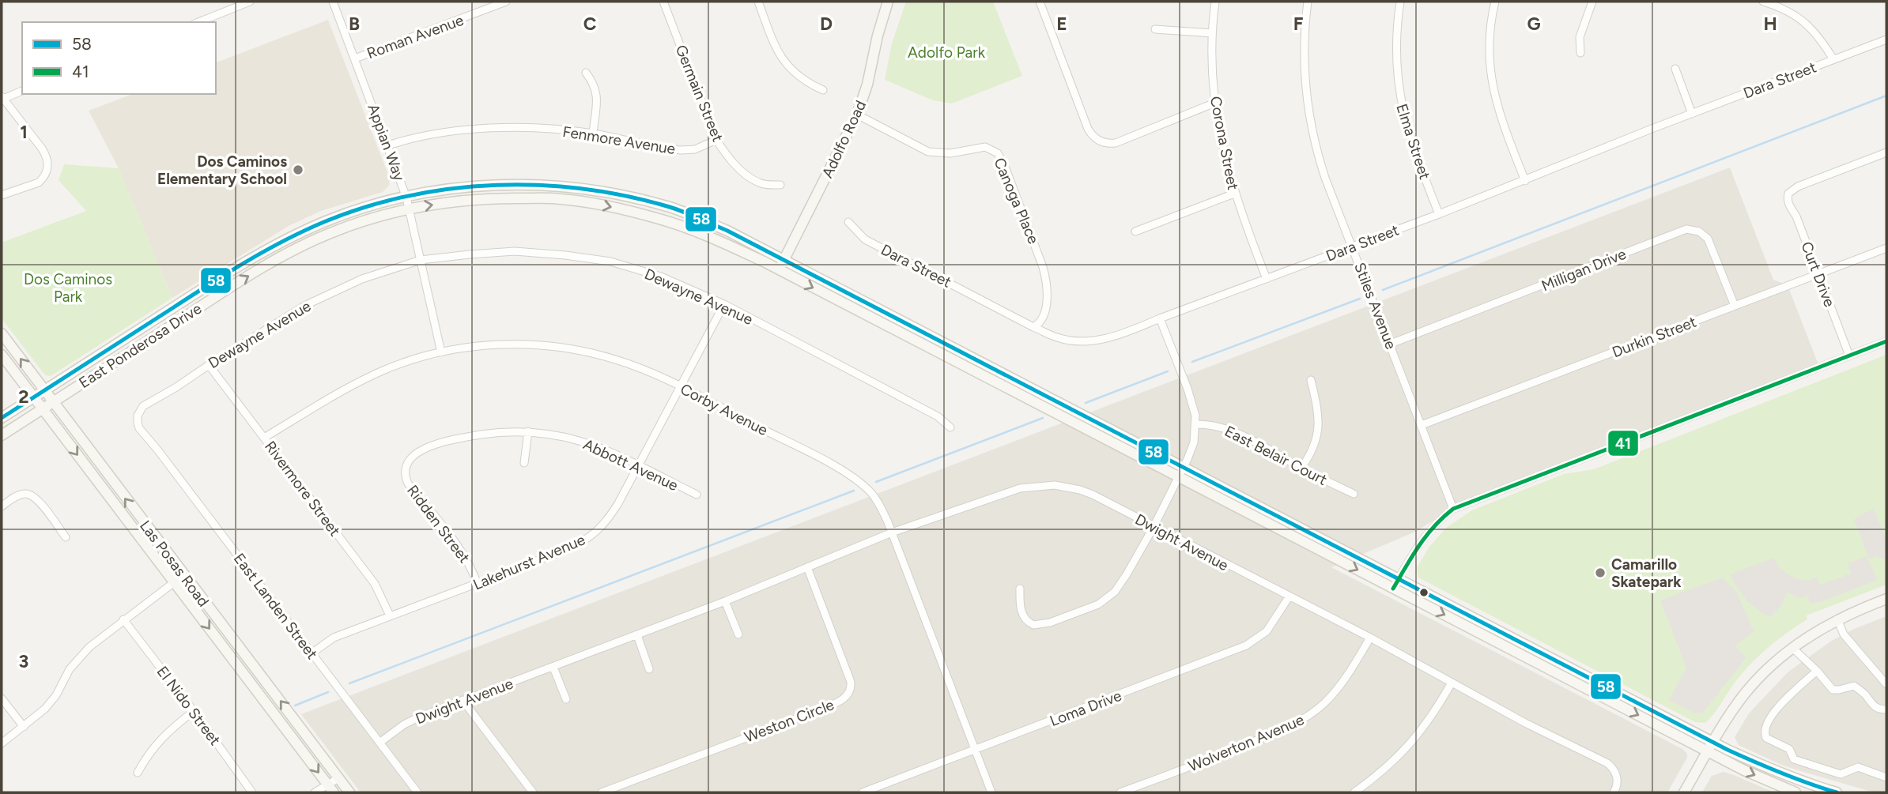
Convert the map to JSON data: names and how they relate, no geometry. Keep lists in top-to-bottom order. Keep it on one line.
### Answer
{"streets":{"main road":["Adolfo Road","East Ponderosa Drive","Las Posas Road"],"street":["Roman Avenue","Dara Street","Germain Street","Fenmore Avenue","Elma Street","Appian Way","Corona Street","Canoga Place","Milligan Drive","Curt Drive","Dewayne Avenue","Stiles Avenue","Durkin Street","Corby Avenue","East Belair Court","Abbott Avenue","Rivermore Street","Ridden Street","Dwight Avenue","Lakehurst Avenue","East Landen Street","El Nido Street","Loma Drive","Weston Circle","Wolverton Avenue"]},"crossings":[["Roman Avenue","Appian Way"],["Dara Street","Elma Street"],["Dara Street","Corona Street"],["Dara Street","Canoga Place"],["Dara Street","Stiles Avenue"],["Germain Street","Fenmore Avenue"],["Adolfo Road","Canoga Place"],["Adolfo Road","East Ponderosa Drive"],["Fenmore Avenue","Appian Way"],["Appian Way","Dewayne Avenue"],["Appian Way","East Ponderosa Drive"],["Appian Way","Corby Avenue"],["Milligan Drive","Stiles Avenue"],["Milligan Drive","Durkin Street"],["Curt Drive","Durkin Street"],["Dewayne Avenue","Rivermore Street"],["Dewayne Avenue","Lakehurst Avenue"],["Dewayne Avenue","East Landen Street"],["Stiles Avenue","Durkin Street"],["East Ponderosa Drive","Las Posas Road"],["Corby Avenue","Rivermore Street"],["Corby Avenue","Dwight Avenue"],["Corby Avenue","Lakehurst Avenue"],["Corby Avenue","Loma Drive"],["Abbott Avenue","Ridden Street"],["Abbott Avenue","Lakehurst Avenue"],["Rivermore Street","Lakehurst Avenue"],["Ridden Street","Lakehurst Avenue"],["Dwight Avenue","East Landen Street"],["Dwight Avenue","Loma Drive"],["Dwight Avenue","Weston Circle"],["Dwight Avenue","Wolverton Avenue"],["Lakehurst Avenue","East Landen Street"]],"parks":["Adolfo Park","Dos Caminos Park"],"places":["Dos Caminos Elementary School","Camarillo Skatepark"],"lines":["transit line 58","transit line 41"],"legend":["58","41"],"grid":{"columns":["B","C","D","E","F","G","H"],"rows":["1","2","3"]}}
